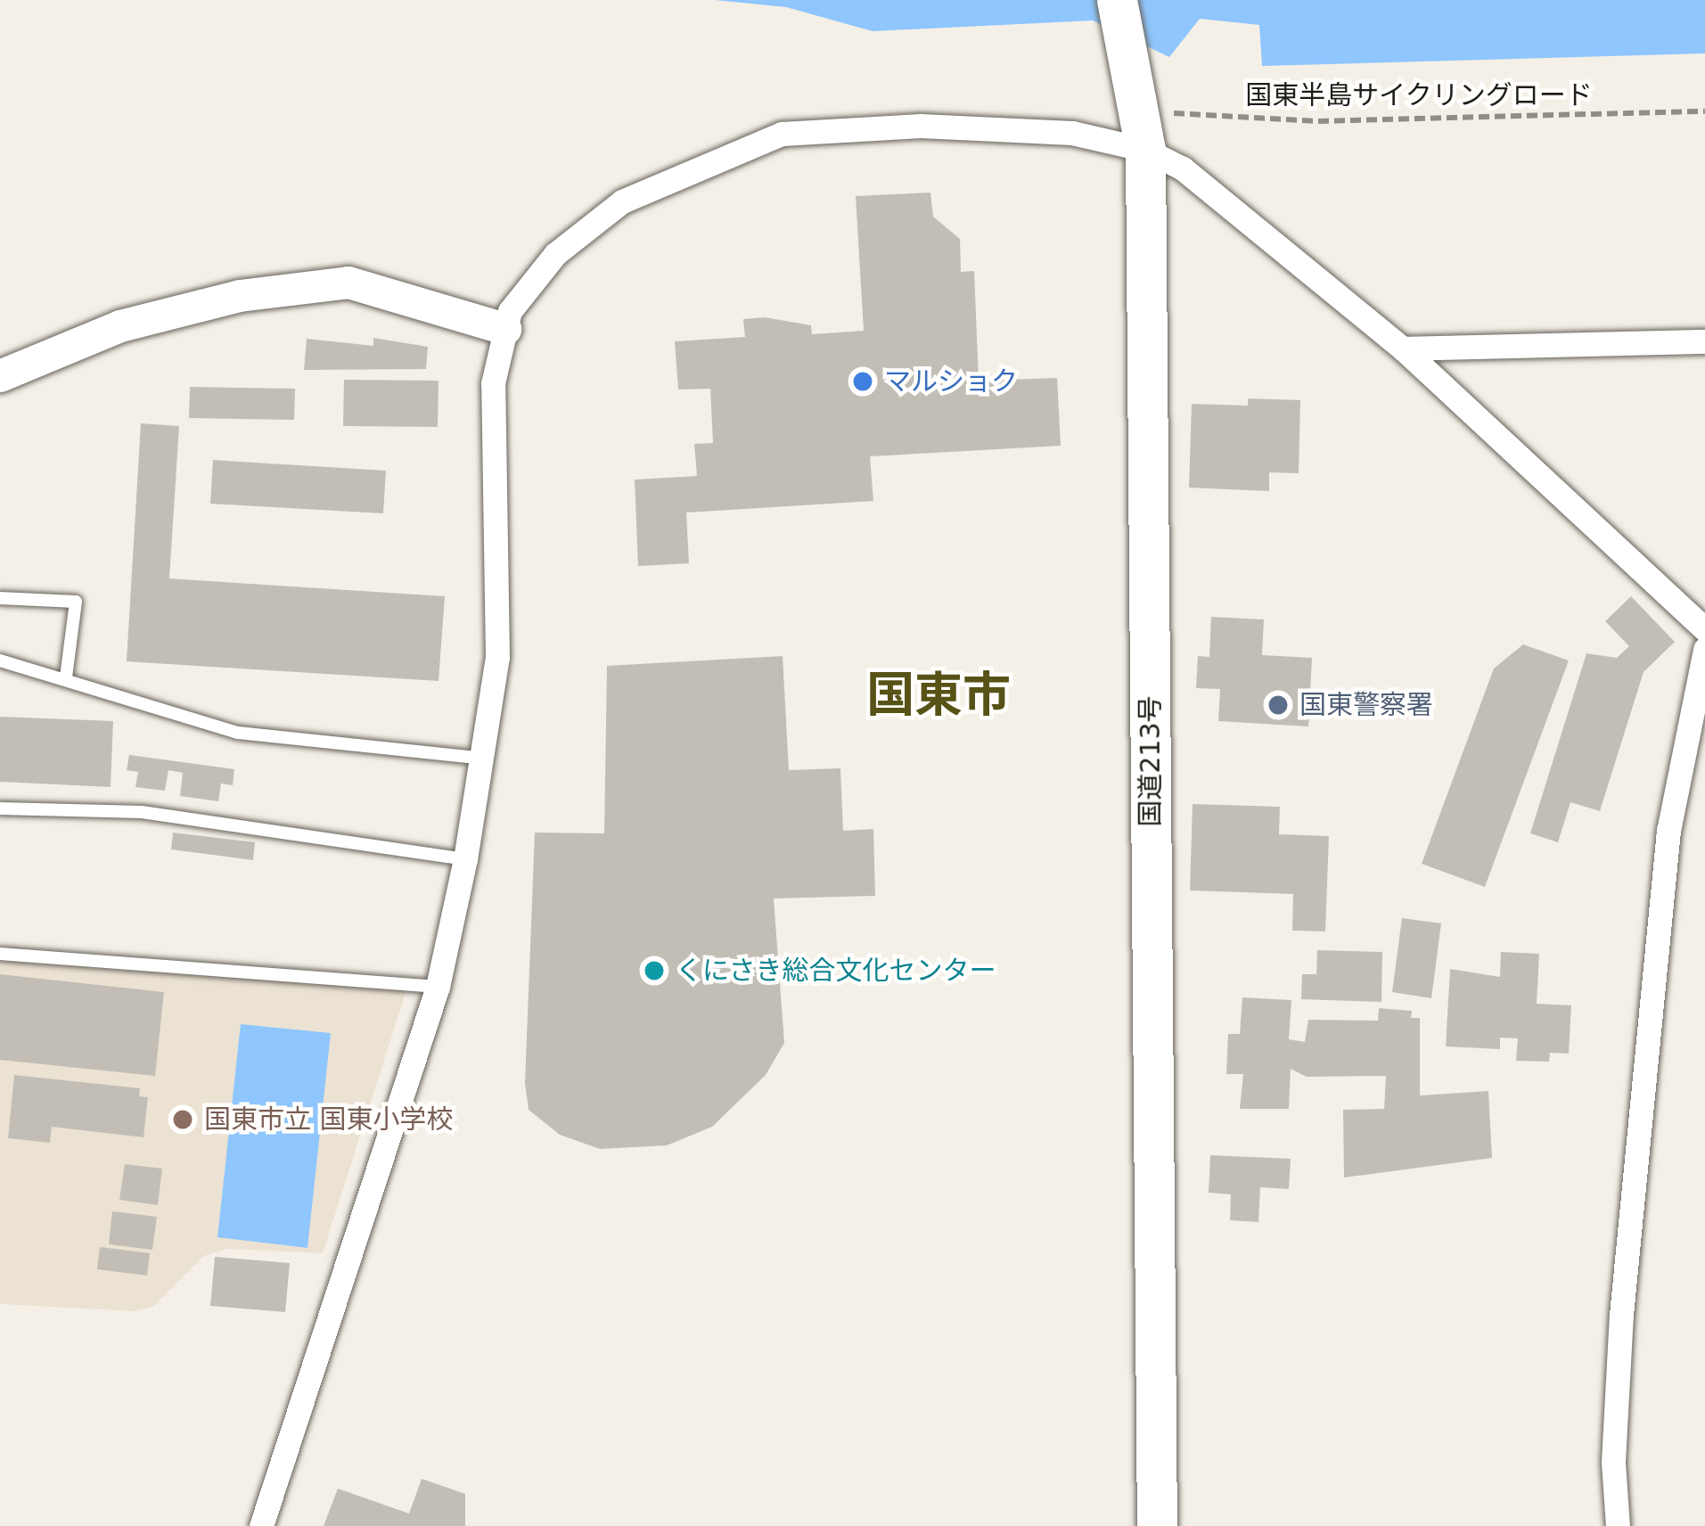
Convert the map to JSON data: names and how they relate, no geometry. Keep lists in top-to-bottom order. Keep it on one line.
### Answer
{"streets":{"highway":["国道213号"],"path":["国東半島サイクリングロード"]},"crossings":[["国東半島サイクリングロード","国道213号"]],"districts":["国東市"],"places":["マルショク","国東警察署","くにさき総合文化センター","国東市立 国東小学校"]}
